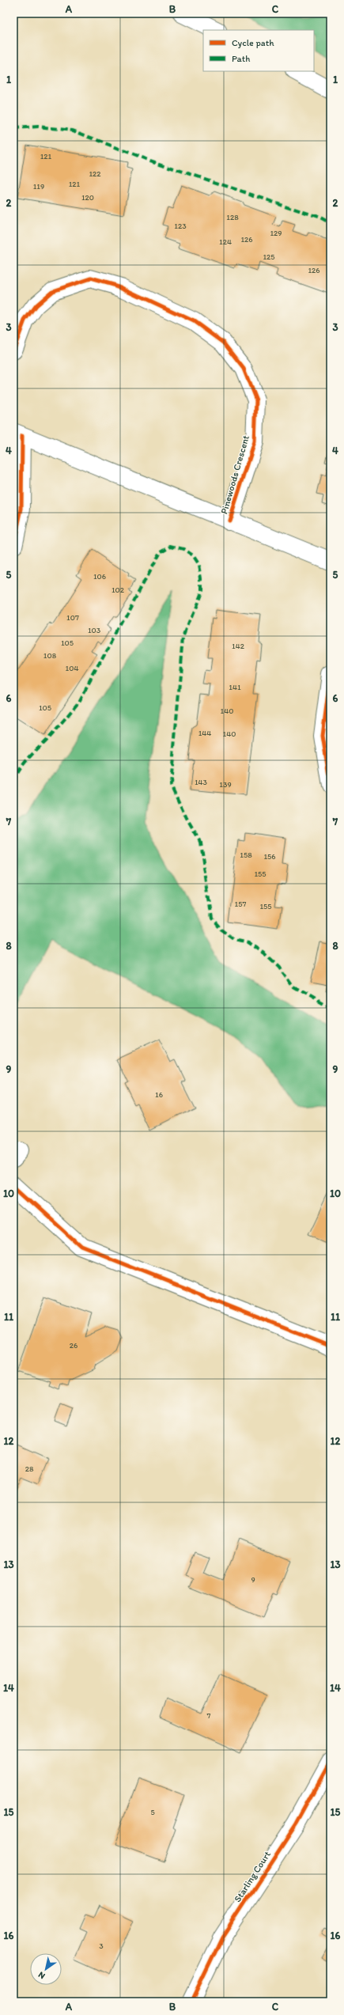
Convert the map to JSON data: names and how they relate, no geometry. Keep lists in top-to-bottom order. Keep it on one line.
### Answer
{"streets":{"street":["Pinewoods Crescent","Starling Court"]},"house_numbers":["121","122","121","119","120","128","123","129","126","124","125","126","106","102","107","103","105","142","108","104","141","105","140","144","140","143","139","158","156","155","157","155","16","26","28","9","7","5","3"],"legend":["Cycle path","Path"],"north":"bottom left","grid":{"columns":["A","B","C"],"rows":["1","2","3","4","5","6","7","8","9","10","11","12","13","14","15","16"]}}
